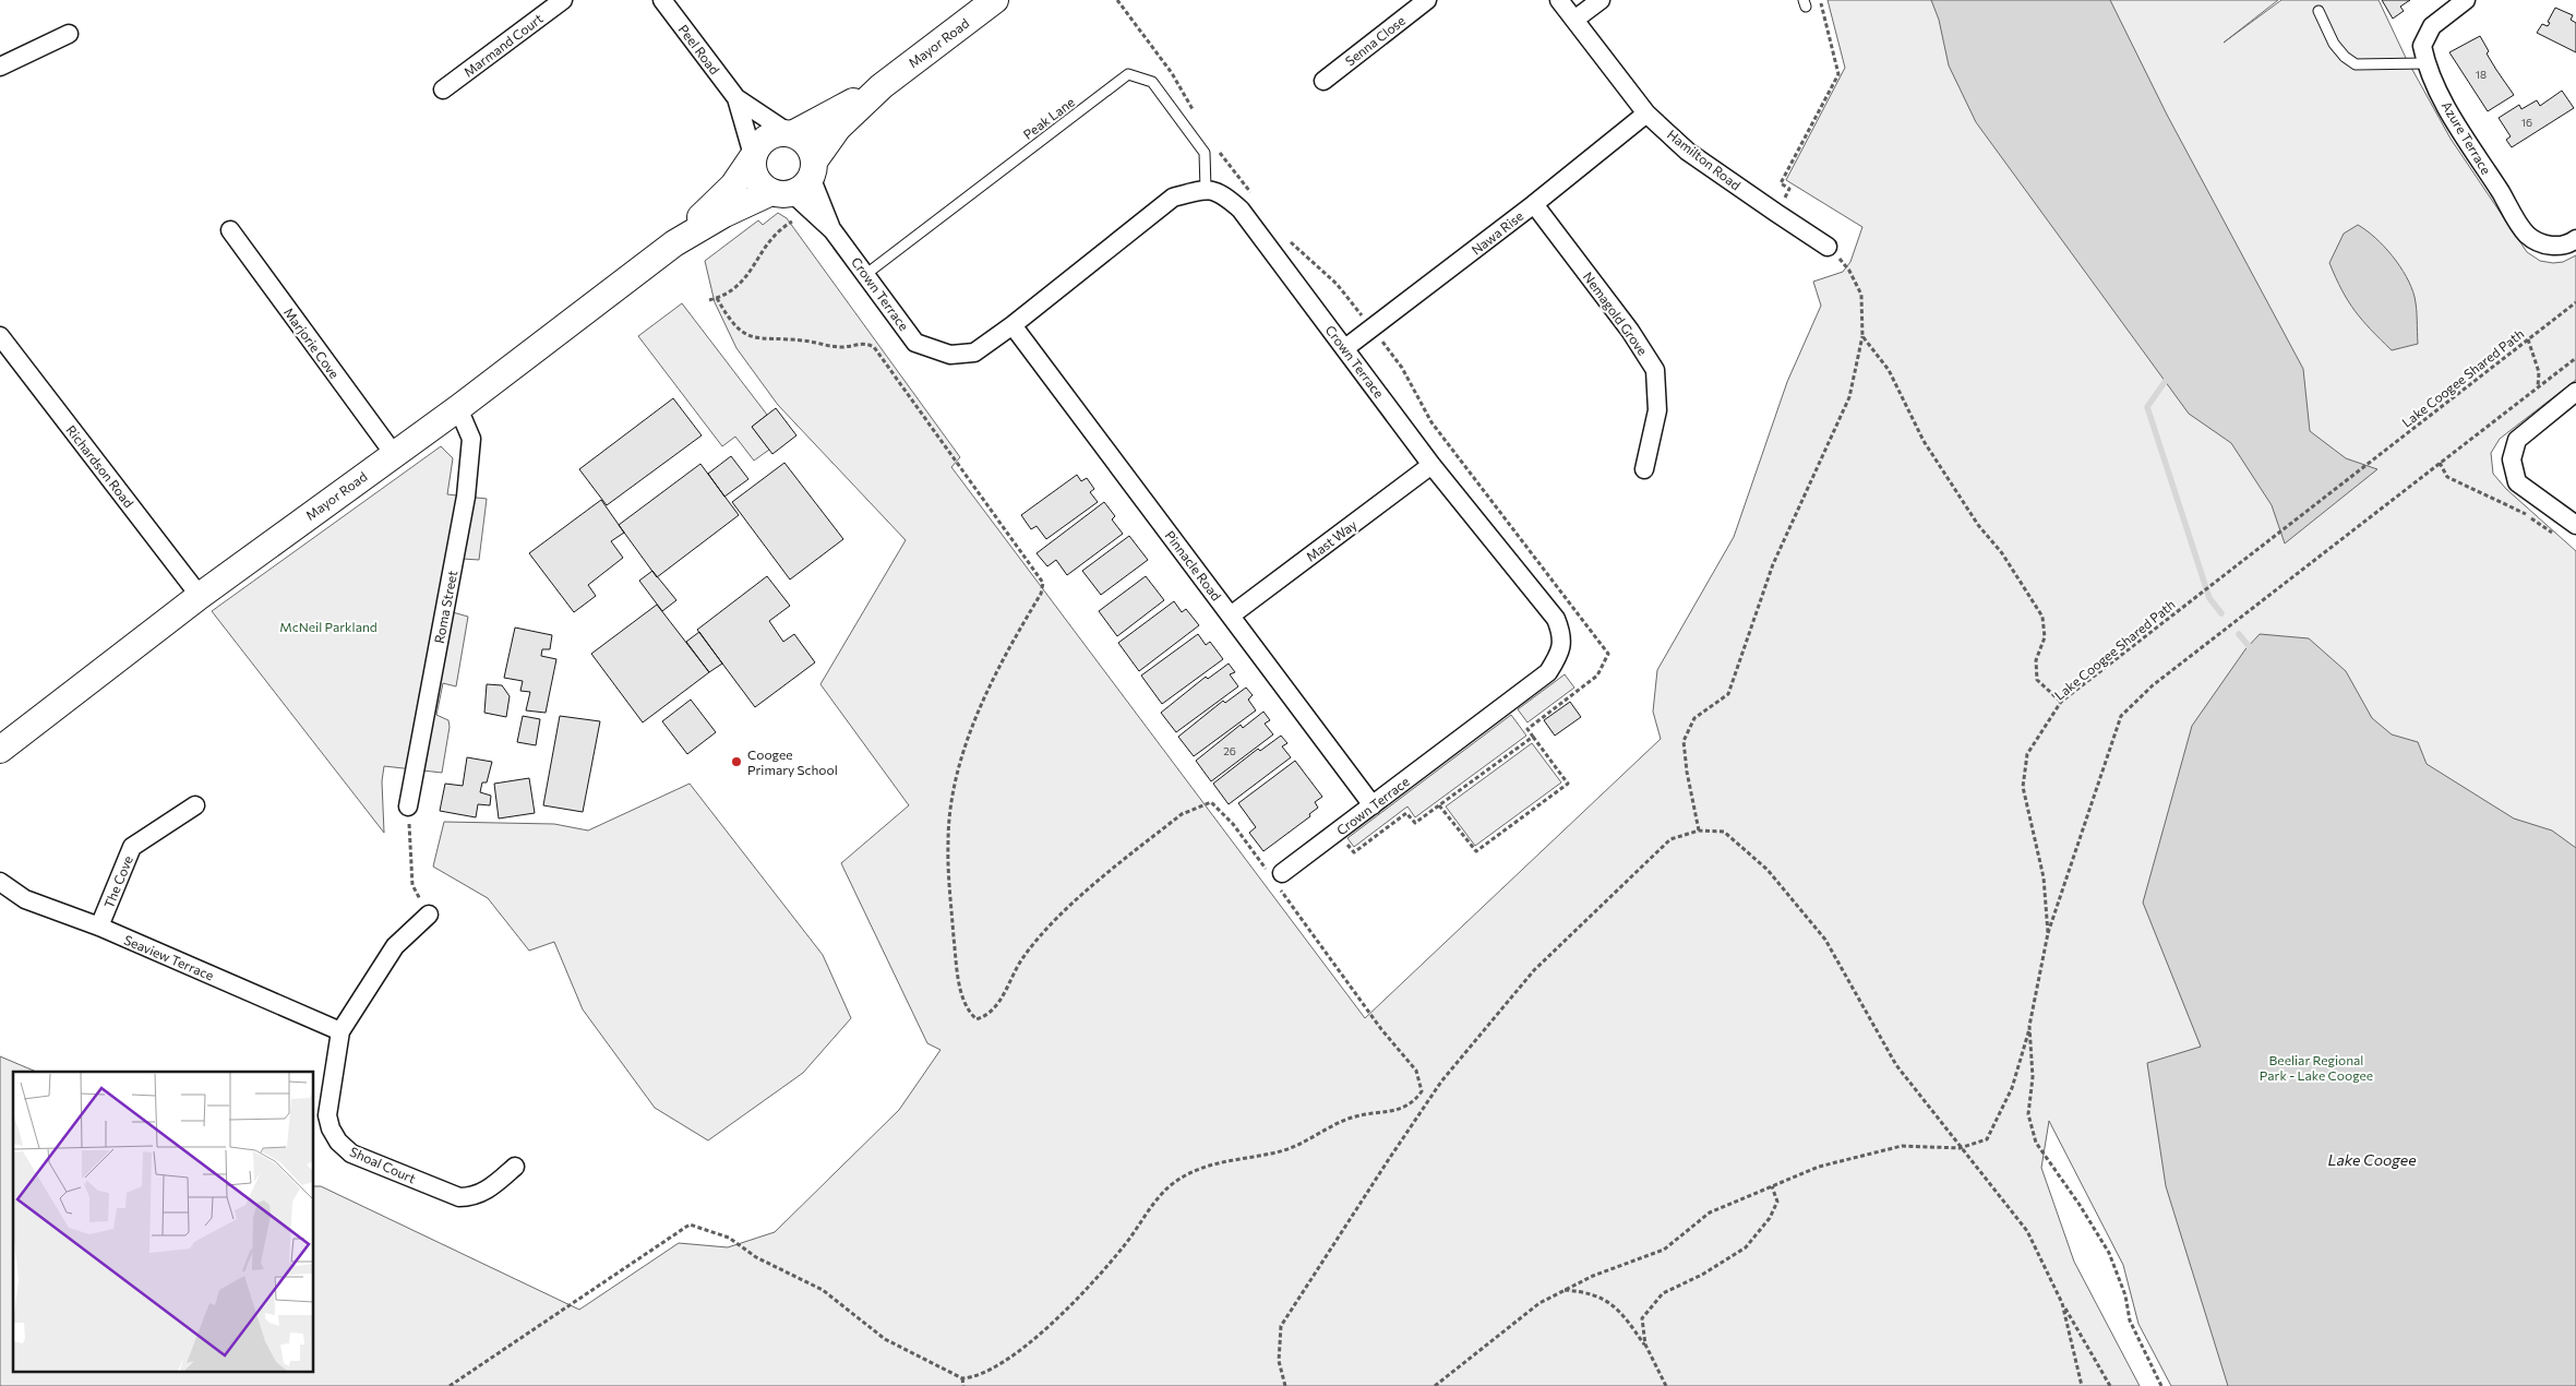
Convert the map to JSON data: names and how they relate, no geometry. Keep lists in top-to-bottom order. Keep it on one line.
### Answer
{"streets":{"main road":["Mayor Road"],"street":["Senna Close","Marmand Court","Peel Road","Azure Terrace","Hamilton Road","Nawa Rise","Crown Terrace","Nemagold Grove","Marjorie Cove","Richardson Road","Mast Way","Pinnacle Road","Roma Street","The Cove","Seaview Terrace","Shoal Court"],"lane":["Peak Lane"],"path":["Lake Coogee Shared Path"]},"crossings":[["Mayor Road","Peel Road"],["Mayor Road","Crown Terrace"],["Mayor Road","Marjorie Cove"],["Mayor Road","Richardson Road"],["Mayor Road","Roma Street"],["Peel Road","Crown Terrace"],["Peak Lane","Crown Terrace"],["Hamilton Road","Nawa Rise"],["Nawa Rise","Crown Terrace"],["Nawa Rise","Nemagold Grove"],["Crown Terrace","Mast Way"],["Crown Terrace","Pinnacle Road"],["Mast Way","Pinnacle Road"],["The Cove","Seaview Terrace"],["Seaview Terrace","Shoal Court"]],"water":["Lake Coogee"],"parks":["McNeil Parkland","Beeliar Regional Park - Lake Coogee"],"places":["Coogee Primary School"],"house_numbers":["18","16","26"]}
